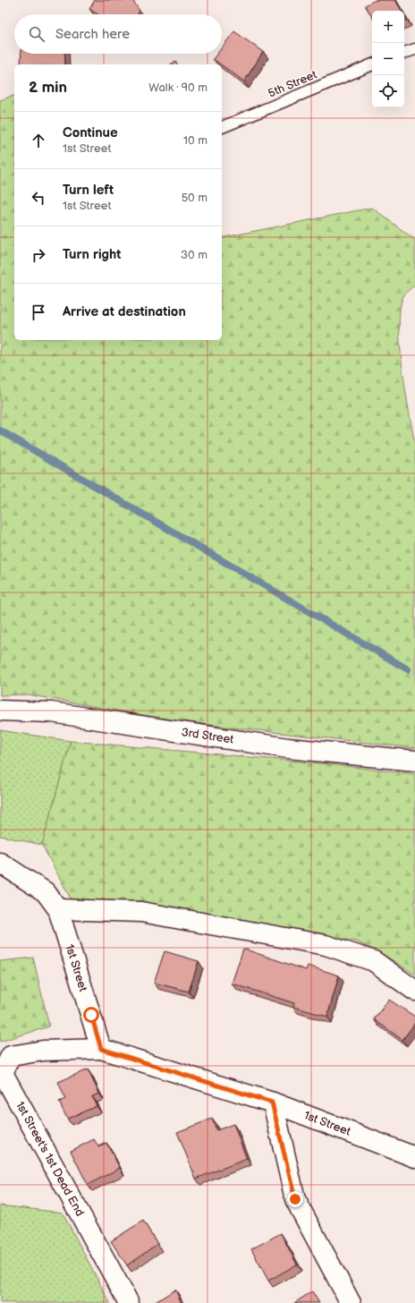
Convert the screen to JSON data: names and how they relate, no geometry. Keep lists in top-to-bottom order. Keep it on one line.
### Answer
{"streets":{"street":["3rd Street","1st Street","1st Street's 1st Dead End"],"lane":["5th Street"]},"crossings":[["1st Street","1st Street's 1st Dead End"]],"page":{"map_buttons":["+","−"],"search":"Search here","heading":["2 min","Walk · 90 m"],"list":[["Continue","1st Street","10 m"],["Turn left","1st Street","50 m"],["Turn right","30 m"],"Arrive at destination"]}}
